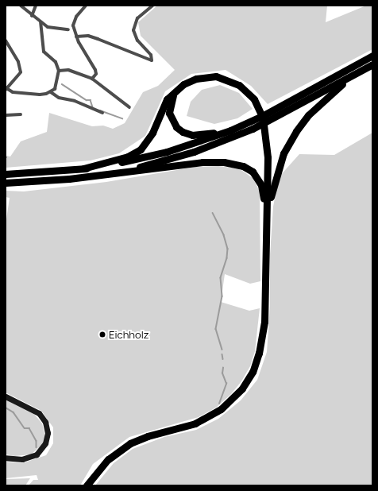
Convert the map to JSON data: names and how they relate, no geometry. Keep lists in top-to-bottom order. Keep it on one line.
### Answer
{"places":["Eichholz"]}
